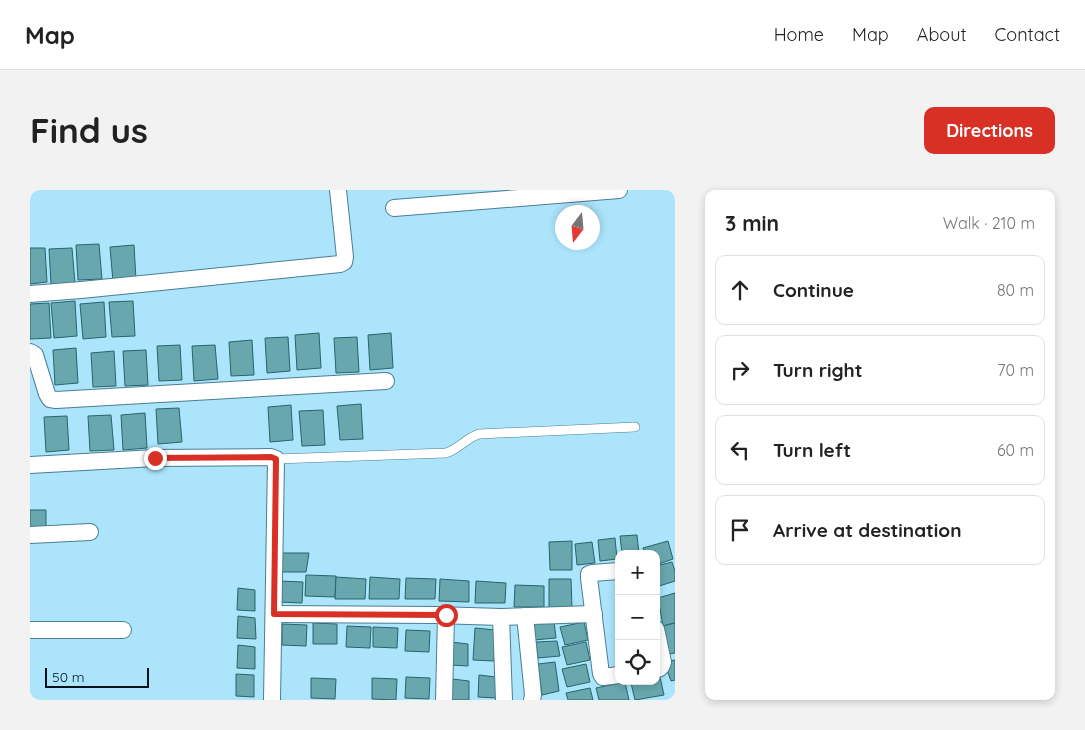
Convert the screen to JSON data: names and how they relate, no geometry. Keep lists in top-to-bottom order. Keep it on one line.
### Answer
{"scale_bar":"50 m","north":"bottom","page":{"header":"Map","nav":["Home","Map","About","Contact"],"buttons":"Directions","title":"Find us","heading":["3 min","Walk · 210 m"],"list":[["Continue","80 m"],["Turn right","70 m"],["Turn left","60 m"],"Arrive at destination"],"map_buttons":["+","−"],"scale":"50 m"}}
